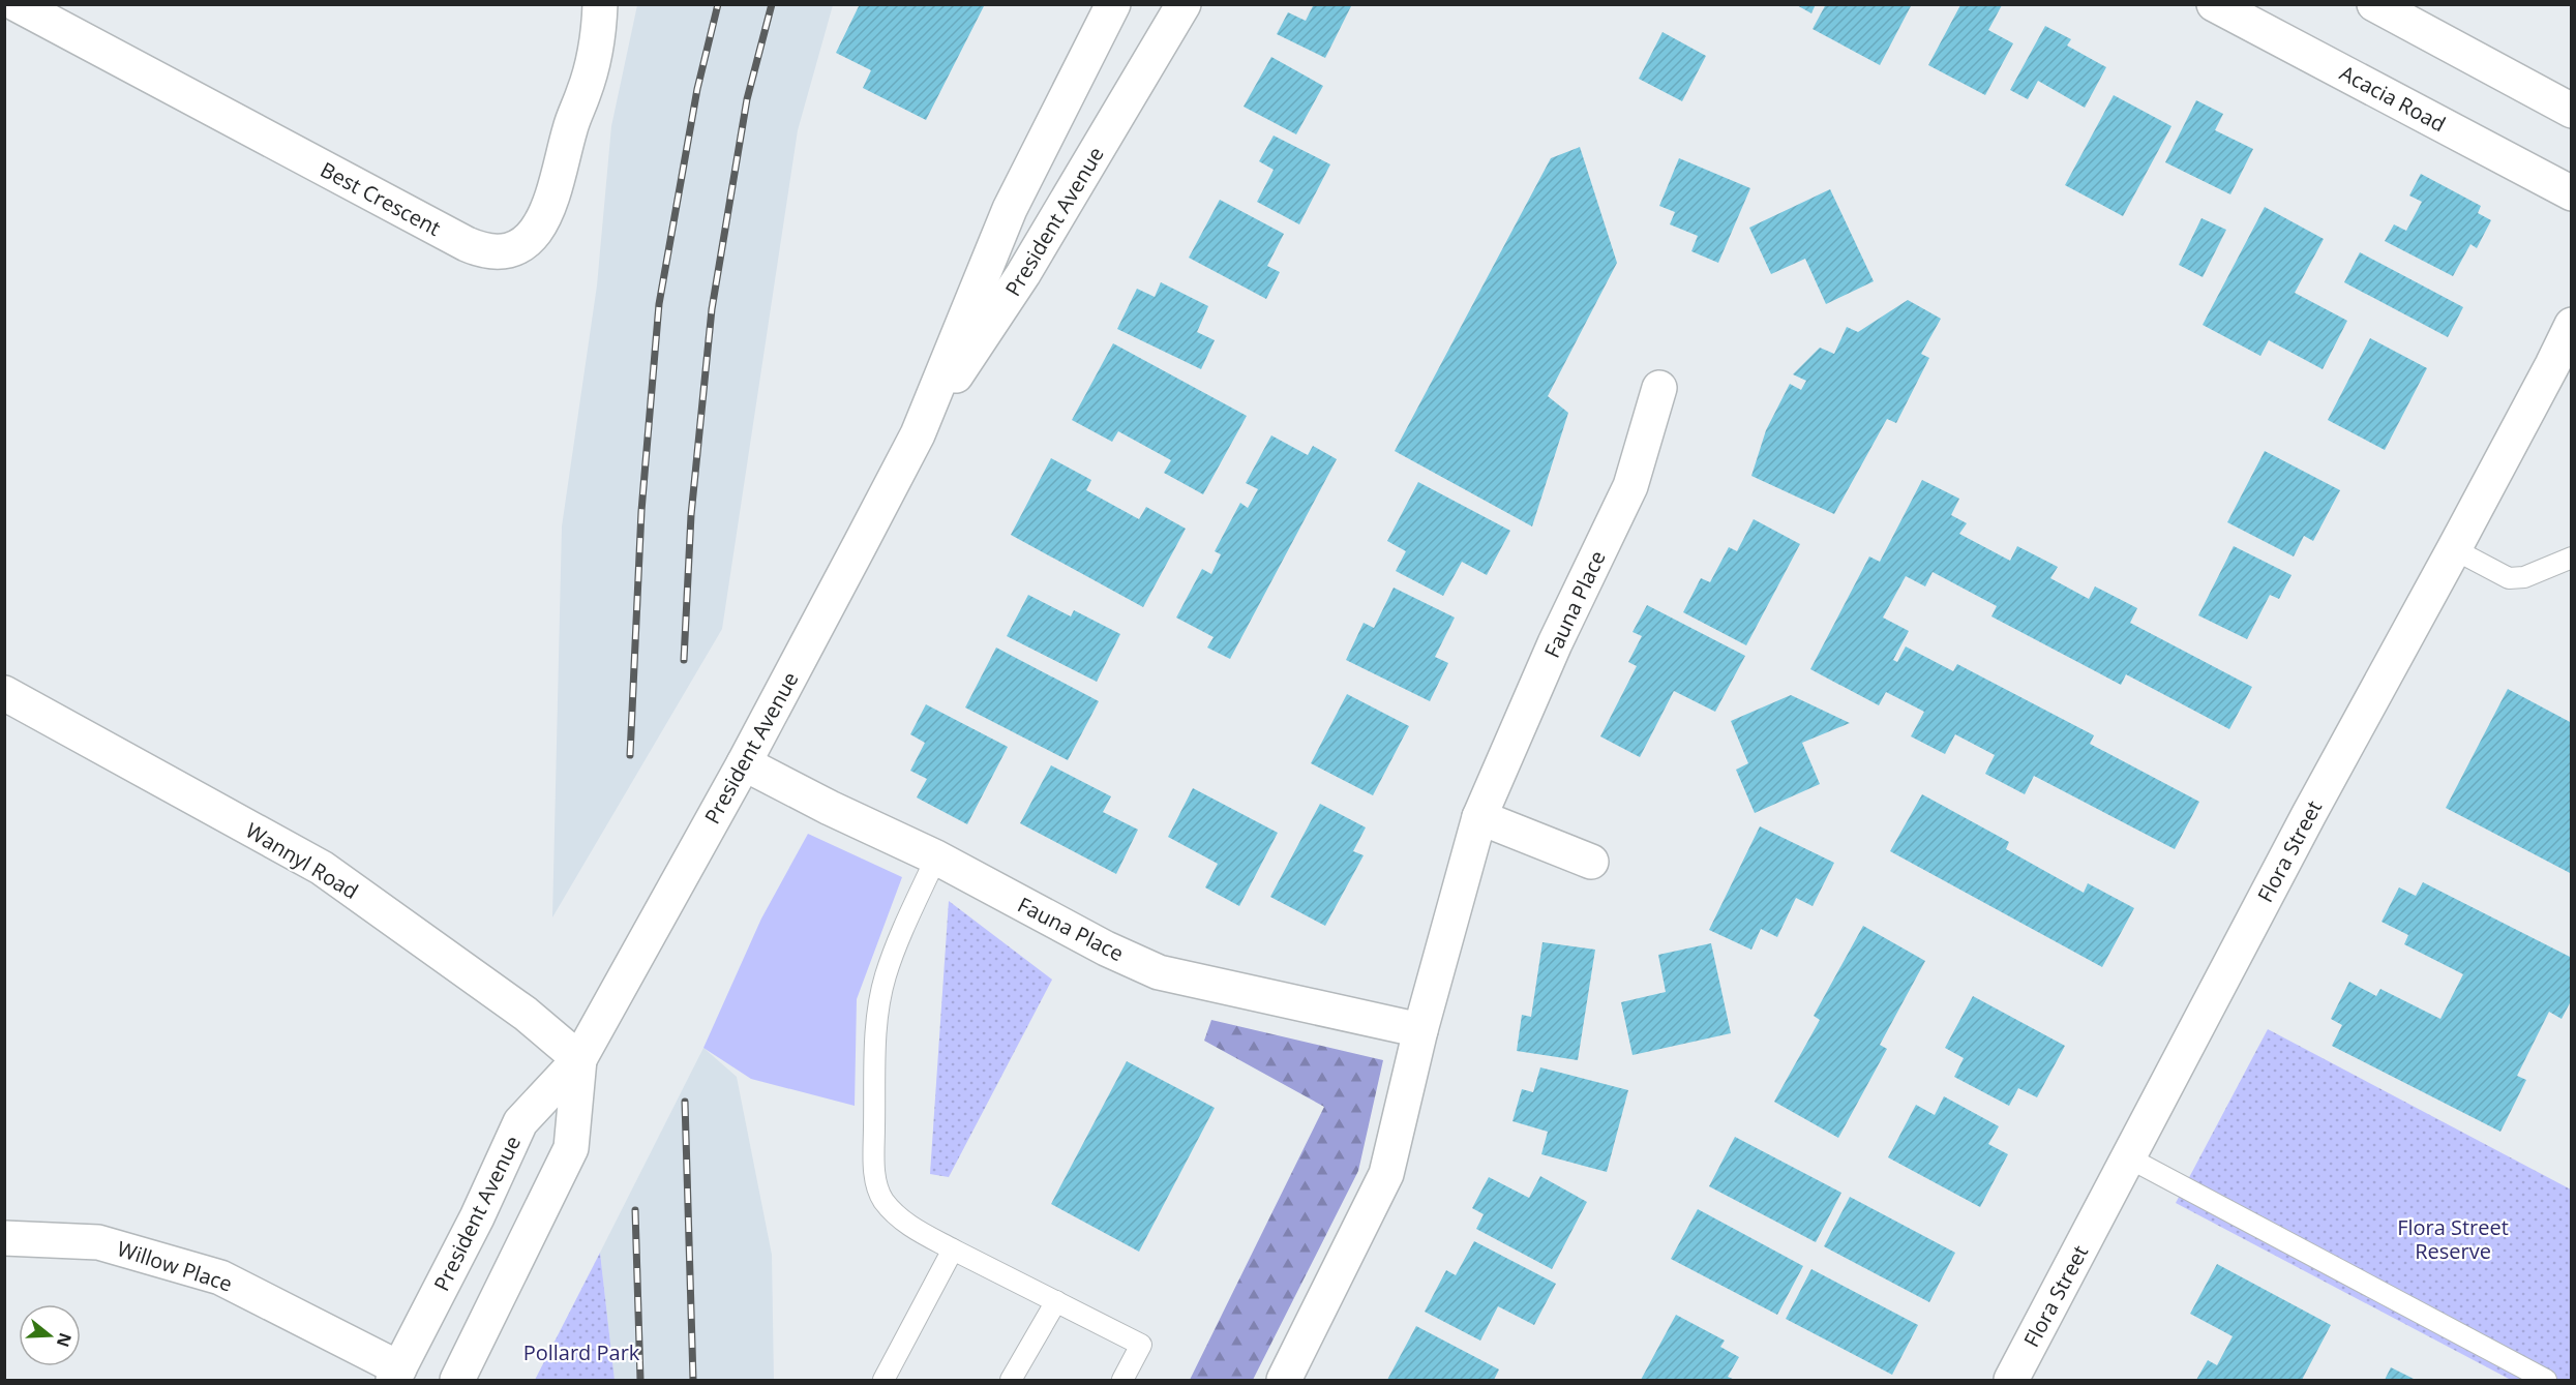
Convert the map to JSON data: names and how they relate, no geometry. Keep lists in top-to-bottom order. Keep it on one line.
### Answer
{"streets":{"main road":["Acacia Road","Best Crescent","President Avenue","Fauna Place","Flora Street","Wannyl Road","Willow Place"]},"crossings":[["President Avenue","Fauna Place"],["President Avenue","Wannyl Road"],["President Avenue","Willow Place"]],"parks":["Flora Street Reserve","Pollard Park"],"north":"right"}
